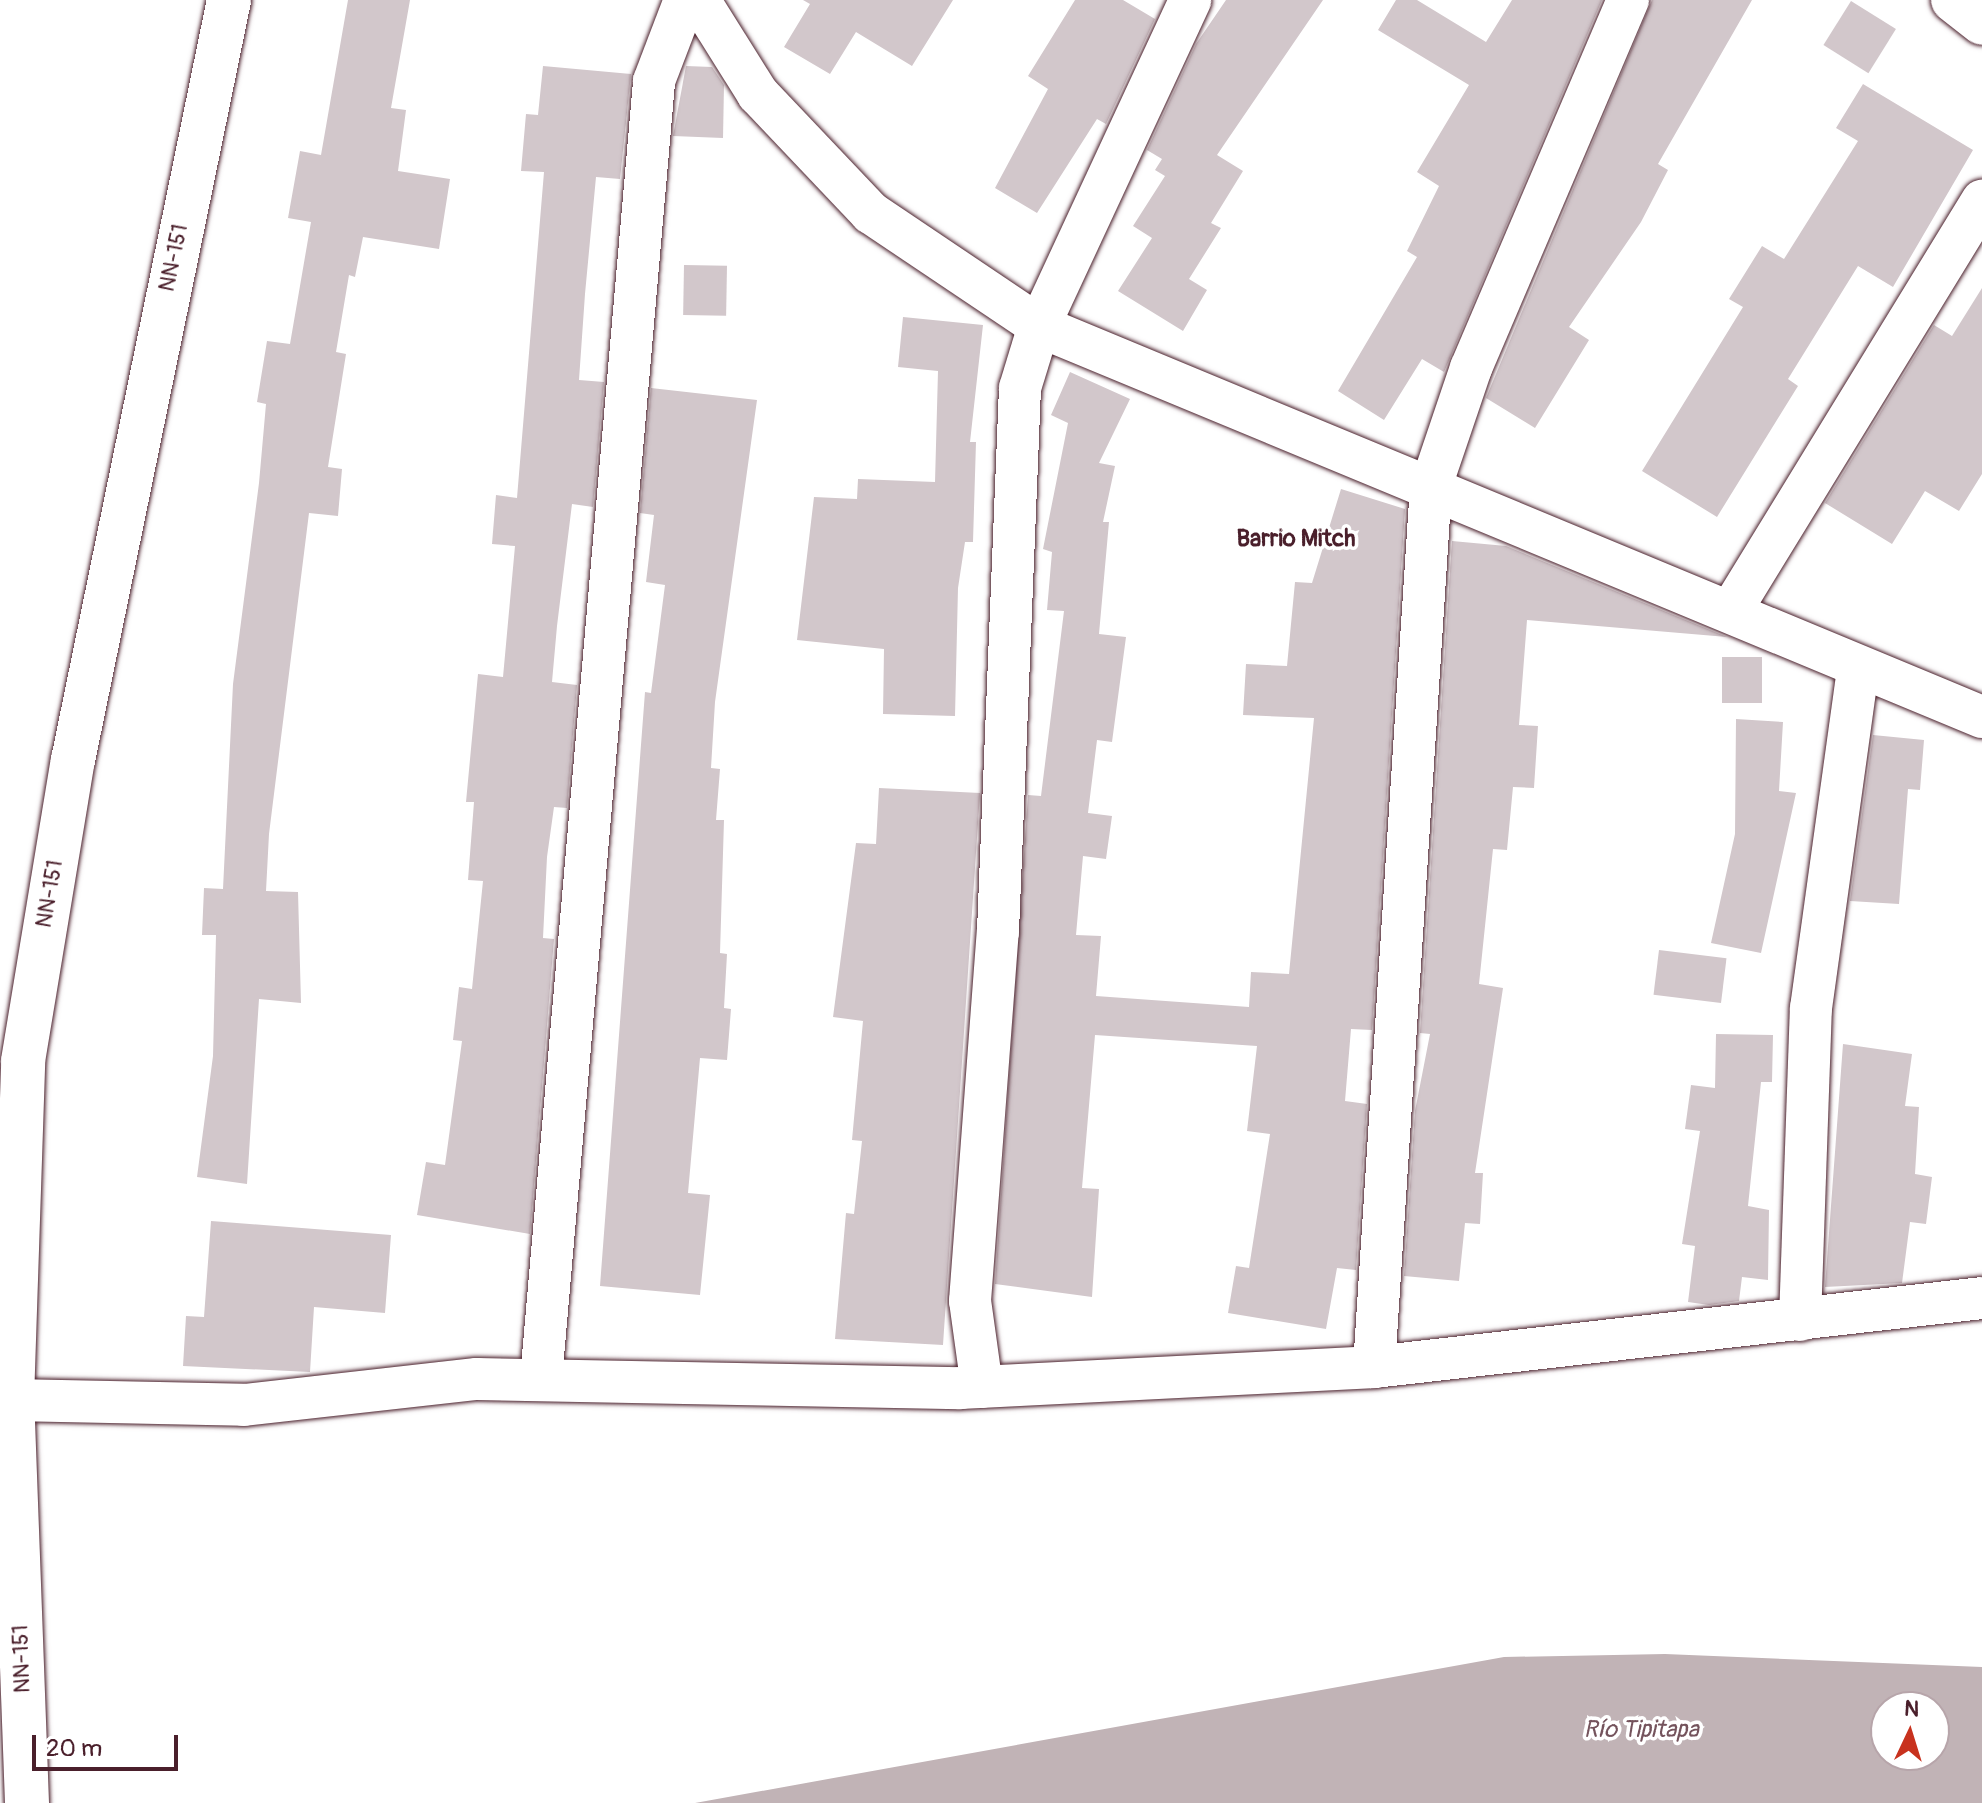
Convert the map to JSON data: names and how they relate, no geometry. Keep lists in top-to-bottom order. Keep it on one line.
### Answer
{"streets":{"street":["NN-151"]},"districts":["Barrio Mitch"],"water":["Río Tipitapa"],"scale_bar":"20 m","north":"top"}
